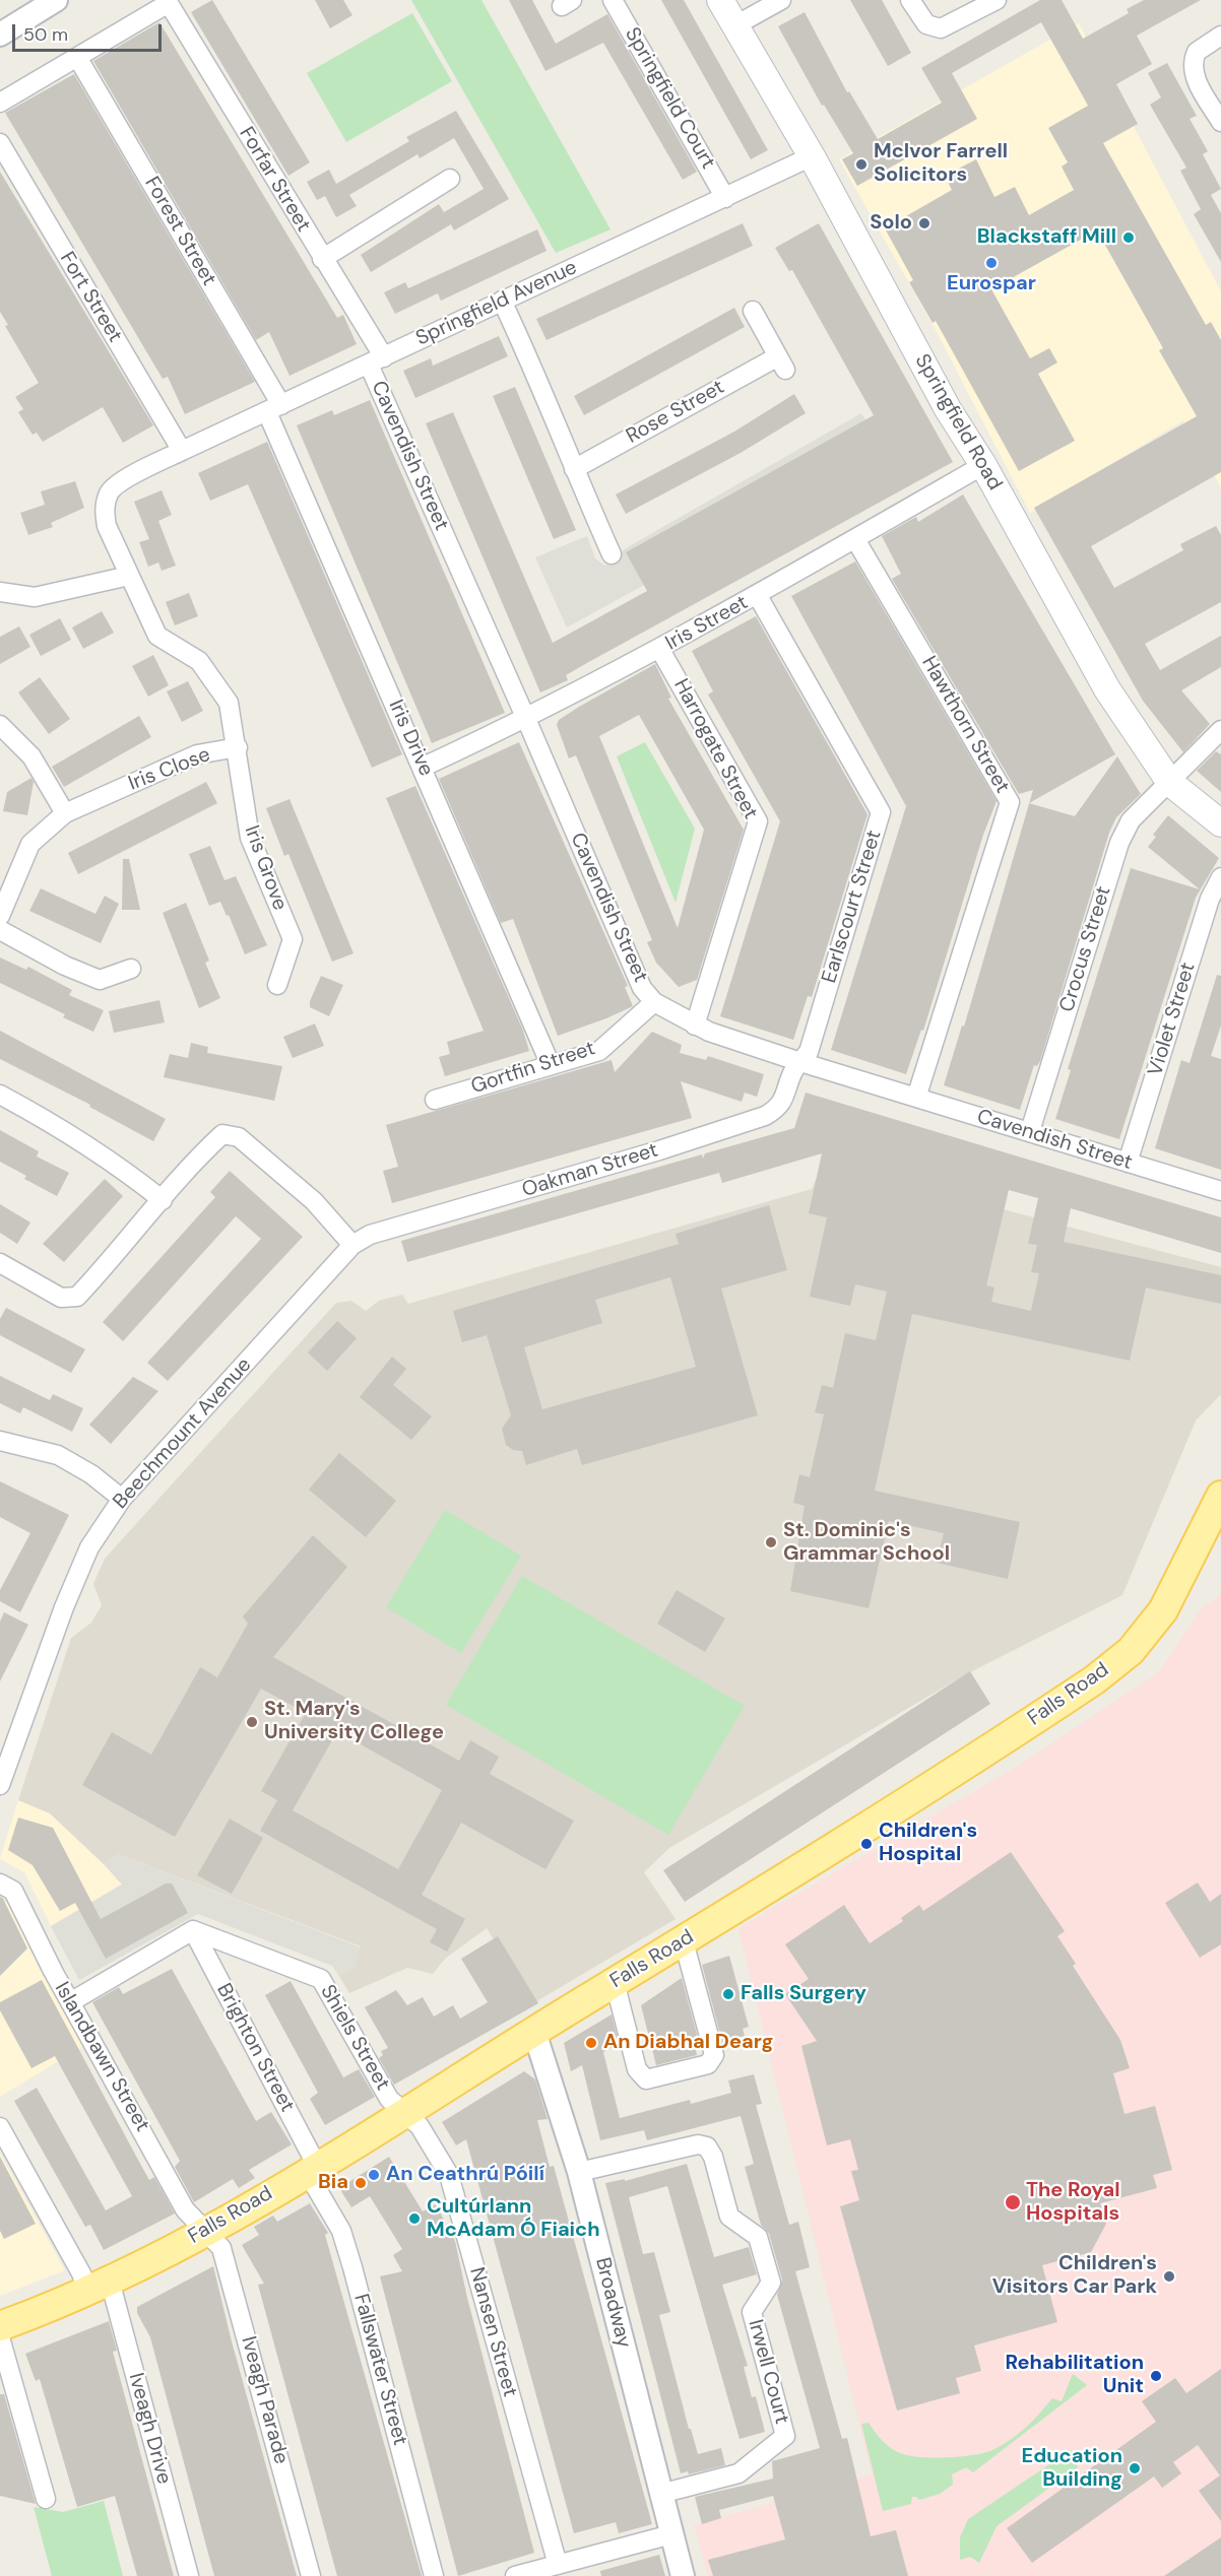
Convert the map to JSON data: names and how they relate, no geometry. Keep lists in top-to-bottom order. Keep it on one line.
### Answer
{"streets":{"main road":["Springfield Road","Falls Road"],"street":["Springfield Court","Forfar Street","Forest Street","Fort Street","Springfield Avenue","Rose Street","Cavendish Street","Iris Street","Hawthorn Street","Iris Drive","Harrogate Street","Iris Close","Iris Grove","Earlscourt Street","Crocus Street","Violet Street","Gortfin Street","Oakman Street","Beechmount Avenue","Shiels Street","Brighton Street","Islandbawn Street","Broadway","Nansen Street","Fallswater Street","Irwell Court","Iveagh Parade","Iveagh Drive"]},"crossings":[["Springfield Court","Springfield Avenue"],["Forfar Street","Springfield Avenue"],["Forfar Street","Cavendish Street"],["Forest Street","Springfield Avenue"],["Forest Street","Iris Drive"],["Fort Street","Springfield Avenue"],["Fort Street","Iris Close"],["Springfield Avenue","Springfield Road"],["Springfield Avenue","Cavendish Street"],["Springfield Avenue","Iris Drive"],["Springfield Avenue","Iris Close"],["Springfield Road","Iris Street"],["Springfield Road","Crocus Street"],["Cavendish Street","Iris Street"],["Cavendish Street","Hawthorn Street"],["Cavendish Street","Harrogate Street"],["Cavendish Street","Earlscourt Street"],["Cavendish Street","Crocus Street"],["Cavendish Street","Violet Street"],["Cavendish Street","Gortfin Street"],["Cavendish Street","Oakman Street"],["Iris Street","Hawthorn Street"],["Iris Street","Iris Drive"],["Iris Street","Harrogate Street"],["Iris Street","Earlscourt Street"],["Iris Drive","Gortfin Street"],["Iris Close","Iris Grove"],["Earlscourt Street","Oakman Street"],["Oakman Street","Beechmount Avenue"],["Falls Road","Shiels Street"],["Falls Road","Brighton Street"],["Falls Road","Islandbawn Street"],["Falls Road","Broadway"],["Falls Road","Nansen Street"],["Falls Road","Fallswater Street"],["Falls Road","Iveagh Parade"],["Falls Road","Iveagh Drive"],["Shiels Street","Brighton Street"],["Shiels Street","Nansen Street"],["Brighton Street","Fallswater Street"],["Islandbawn Street","Iveagh Parade"],["Broadway","Irwell Court"]],"places":["McIvor Farrell Solicitors","Solo","Blackstaff Mill","Eurospar","St. Dominic's Grammar School","St. Mary's University College","Children's Hospital","Falls Surgery","An Diabhal Dearg","An Ceathrú Póilí","Bia","The Royal Hospitals","Cultúrlann McAdam Ó Fiaich","Children's Visitors Car Park","Rehabilitation Unit","Education Building"],"scale_bar":"50 m"}
